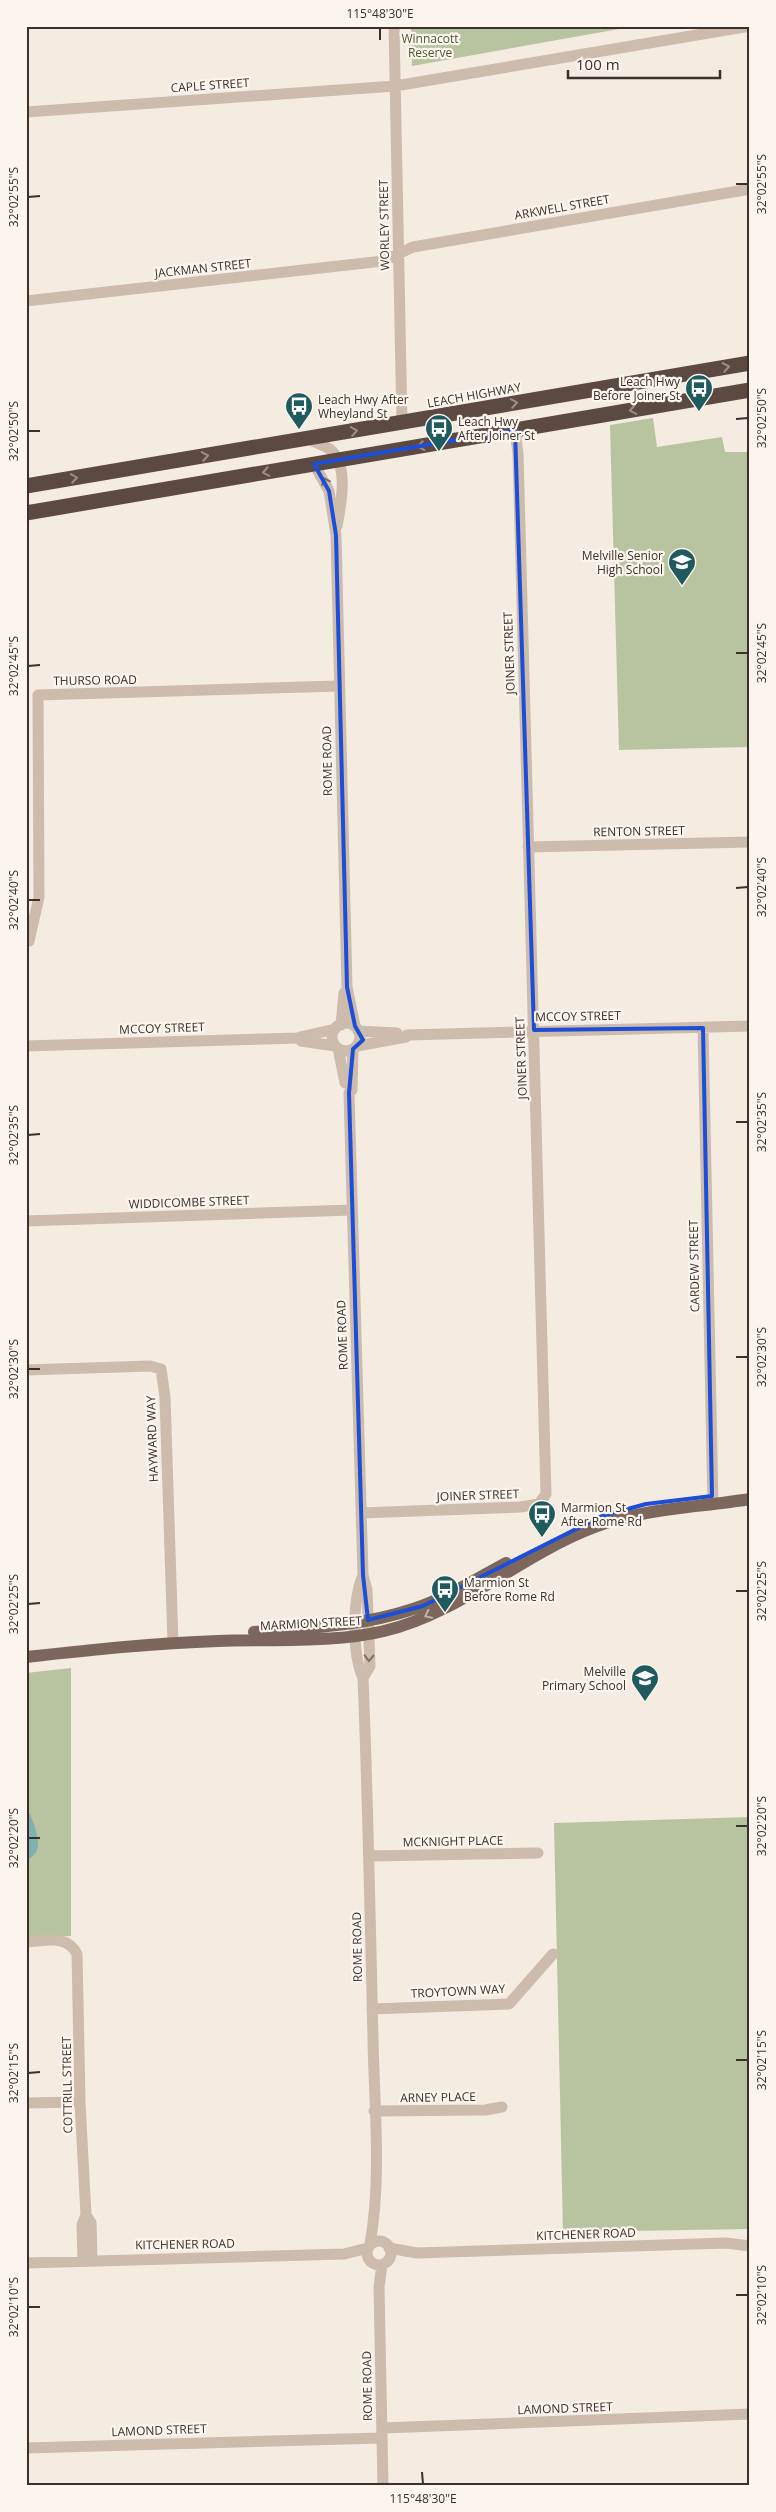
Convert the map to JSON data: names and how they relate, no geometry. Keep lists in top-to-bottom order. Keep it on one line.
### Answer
{"streets":{"highway":["LEACH HIGHWAY"],"main road":["MARMION STREET"],"street":["CAPLE STREET","ARKWELL STREET","WORLEY STREET","JACKMAN STREET","JOINER STREET","THURSO ROAD","ROME ROAD","RENTON STREET","MCCOY STREET","WIDDICOMBE STREET","CARDEW STREET","HAYWARD WAY","MCKNIGHT PLACE","TROYTOWN WAY","COTTRILL STREET","ARNEY PLACE","KITCHENER ROAD","LAMOND STREET"]},"crossings":[["CAPLE STREET","WORLEY STREET"],["ARKWELL STREET","WORLEY STREET"],["ARKWELL STREET","JACKMAN STREET"],["WORLEY STREET","LEACH HIGHWAY"],["JOINER STREET","ROME ROAD"],["JOINER STREET","RENTON STREET"],["JOINER STREET","MCCOY STREET"],["THURSO ROAD","ROME ROAD"],["ROME ROAD","MCCOY STREET"],["ROME ROAD","WIDDICOMBE STREET"],["ROME ROAD","MARMION STREET"],["ROME ROAD","MCKNIGHT PLACE"],["ROME ROAD","TROYTOWN WAY"],["ROME ROAD","ARNEY PLACE"],["ROME ROAD","KITCHENER ROAD"],["ROME ROAD","LAMOND STREET"],["MCCOY STREET","CARDEW STREET"],["CARDEW STREET","MARMION STREET"],["HAYWARD WAY","MARMION STREET"],["COTTRILL STREET","KITCHENER ROAD"]],"parks":["Winnacott Reserve"],"places":{"bus stop":["Leach Hwy Before Joiner St","Leach Hwy After Wheyland St","Leach Hwy After Joiner St","Marmion St After Rome Rd","Marmion St Before Rome Rd"],"school or university":["Melville Senior High School","Melville Primary School"]},"scale_bar":"100 m","coordinates":["115°48'30\"E","32°02'55\"S","32°02'50\"S","32°02'45\"S","32°02'40\"S","32°02'35\"S","32°02'30\"S","32°02'25\"S","32°02'20\"S","32°02'15\"S","32°02'10\"S"]}
